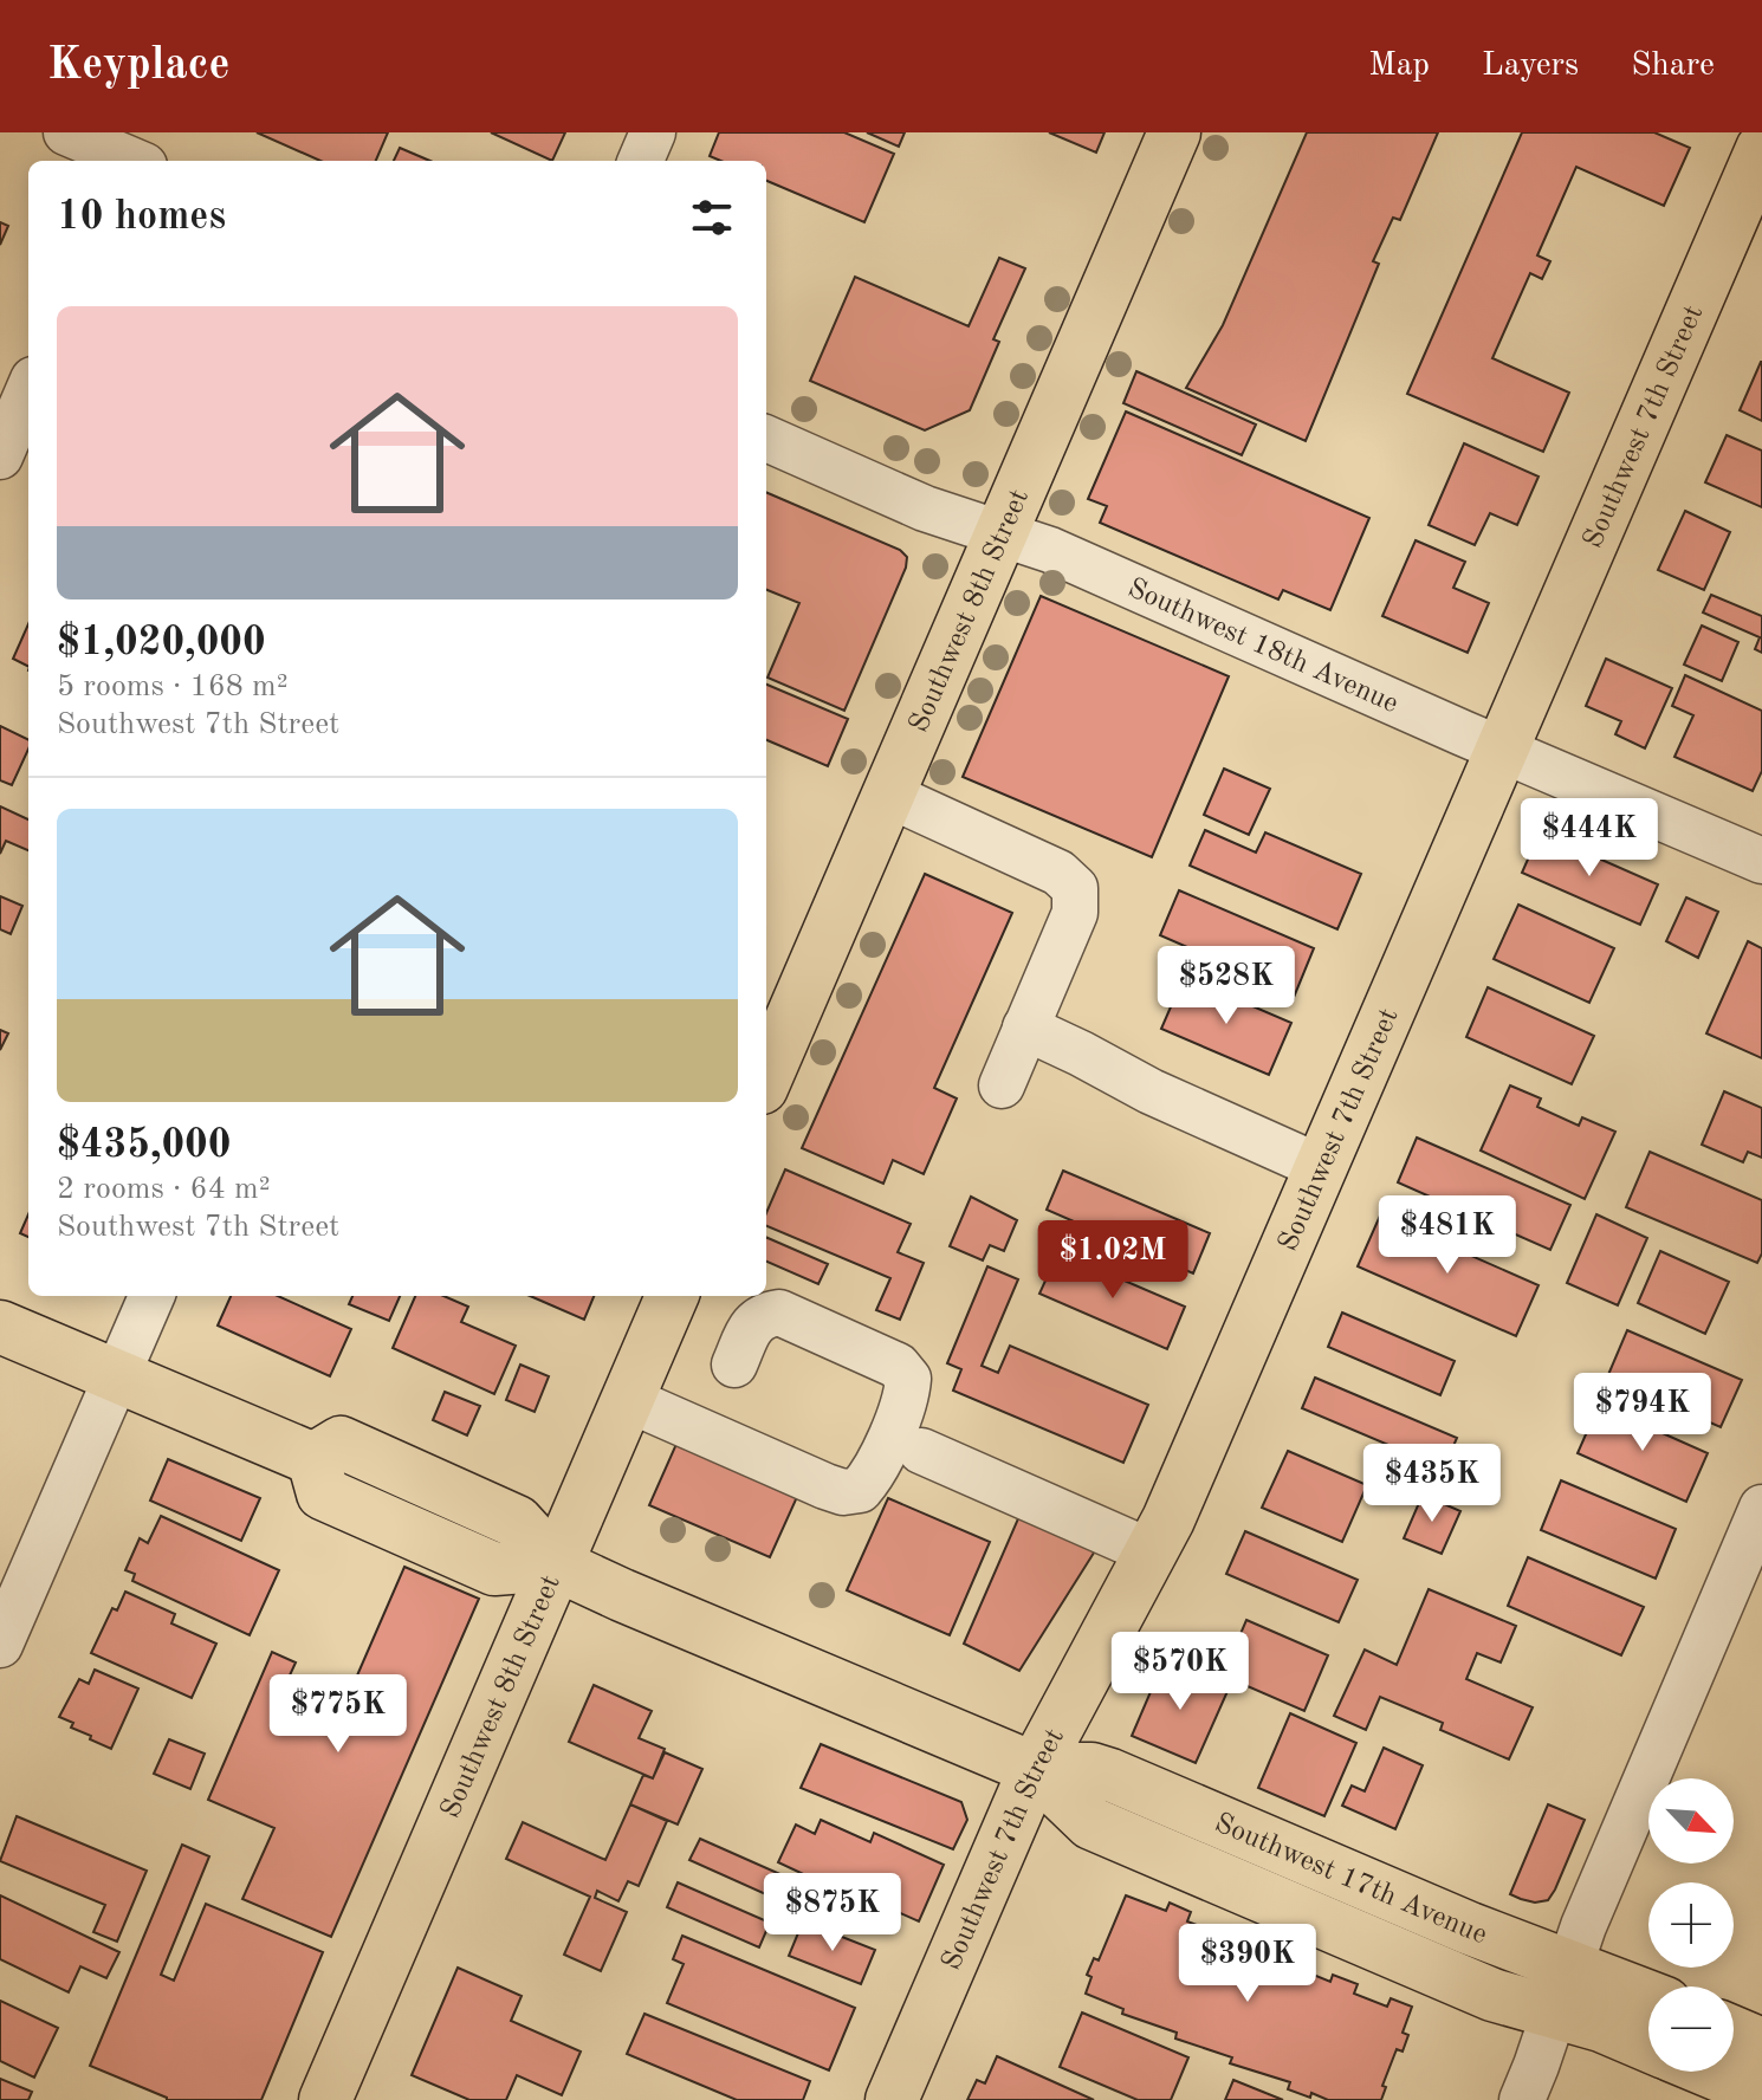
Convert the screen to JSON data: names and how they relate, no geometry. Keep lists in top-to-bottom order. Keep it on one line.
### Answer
{"streets":{"main road":["Southwest 7th Street","Southwest 8th Street","Southwest 17th Avenue"],"street":["Southwest 18th Avenue"]},"crossings":[["Southwest 7th Street","Southwest 18th Avenue"],["Southwest 7th Street","Southwest 17th Avenue"],["Southwest 8th Street","Southwest 18th Avenue"],["Southwest 8th Street","Southwest 17th Avenue"]],"north":"bottom right","page":{"header":"Keyplace","nav":["Map","Layers","Share"],"heading":"10 homes","list":[{"name":"$1,020,000","note":"5 rooms · 168 m² · Southwest 7th Street"},{"name":"$435,000","note":"2 rooms · 64 m² · Southwest 7th Street"}],"price":["$444K","$528K","$481K","$1.02M","$794K","$435K","$570K","$775K","$875K","$390K"],"map_buttons":["+","−"]}}
